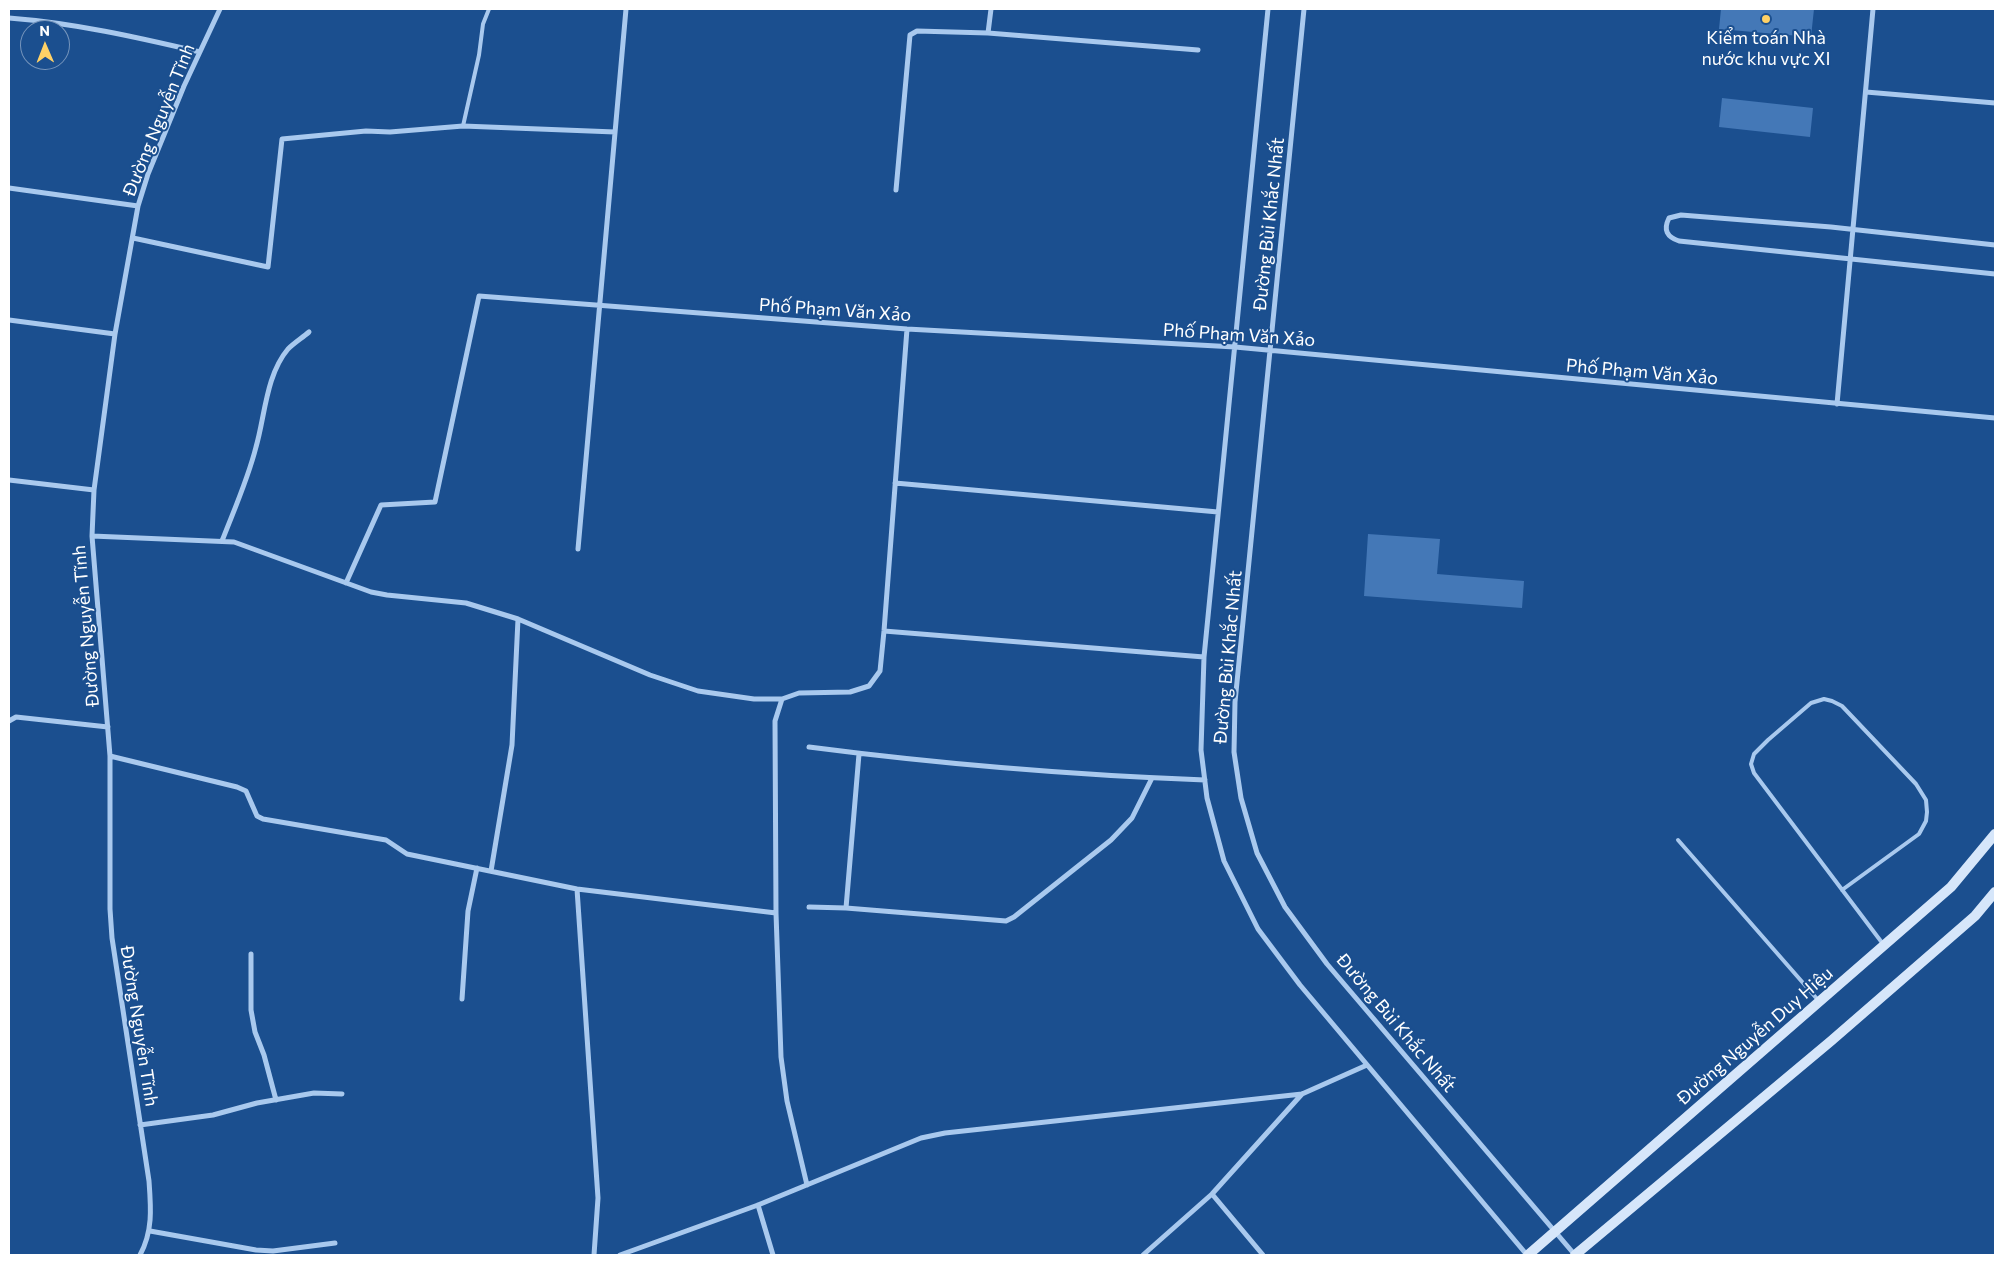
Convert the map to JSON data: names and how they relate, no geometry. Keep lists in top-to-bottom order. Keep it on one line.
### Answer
{"streets":{"street":["Đường Nguyễn Tĩnh","Đường Bùi Khắc Nhất","Phố Phạm Văn Xảo","Đường Nguyễn Duy Hiệu"]},"crossings":[["Đường Bùi Khắc Nhất","Phố Phạm Văn Xảo"],["Đường Bùi Khắc Nhất","Đường Nguyễn Duy Hiệu"]],"places":["Kiểm toán Nhà nước khu vực XI"],"north":"top"}
